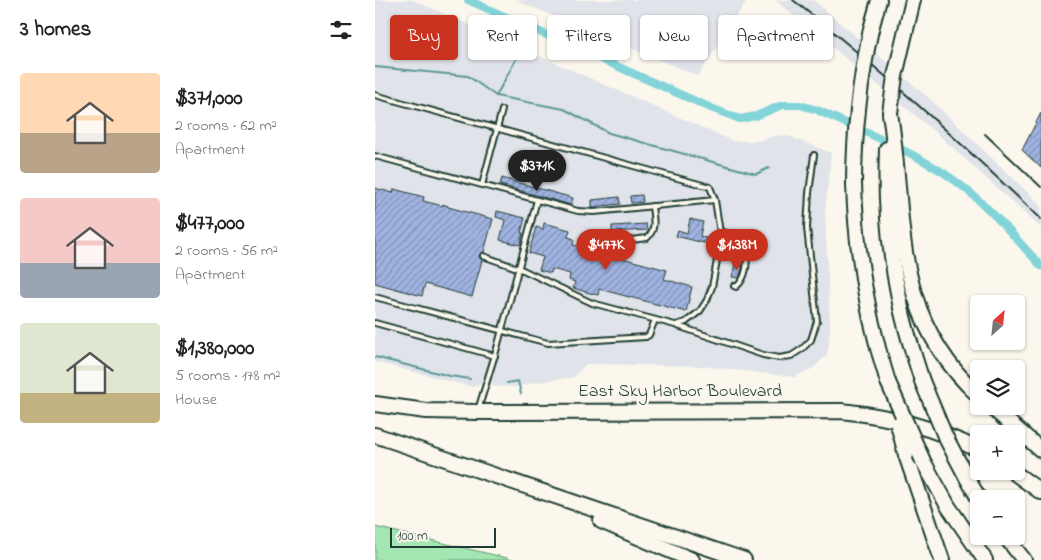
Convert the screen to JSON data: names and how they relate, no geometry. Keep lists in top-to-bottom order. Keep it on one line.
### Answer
{"streets":{"highway":["East Sky Harbor Boulevard"]},"scale_bar":"100 m","north":"top right","page":{"heading":"3 homes","chip":["Buy","Rent","Filters","New","Apartment"],"list":[{"name":"$371,000","note":"2 rooms · 62 m² · Apartment"},{"name":"$477,000","note":"2 rooms · 56 m² · Apartment"},{"name":"$1,380,000","note":"5 rooms · 178 m² · House"}],"price":["$371K","$477K","$1.38M"],"map_buttons":["+","−"],"scale":"100 m"}}
